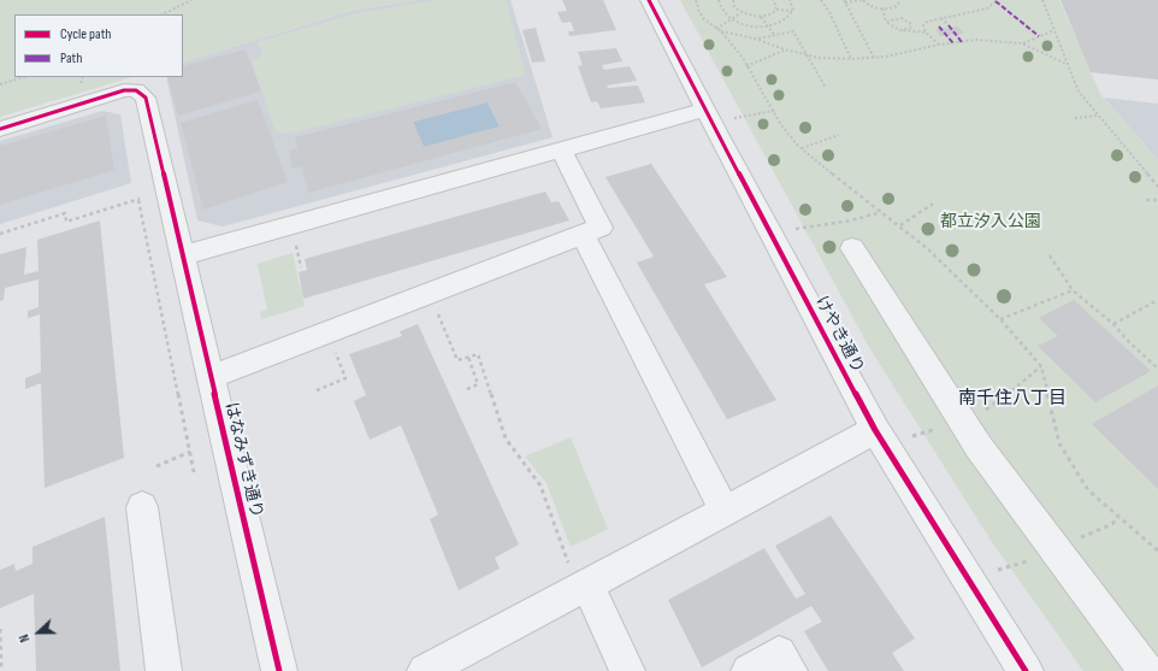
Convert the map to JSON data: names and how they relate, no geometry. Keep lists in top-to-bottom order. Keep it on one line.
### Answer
{"streets":{"street":["けやき通り","はなみずき通り"]},"districts":["南千住八丁目"],"parks":["都立汐入公園"],"legend":["Cycle path","Path"],"north":"left"}
